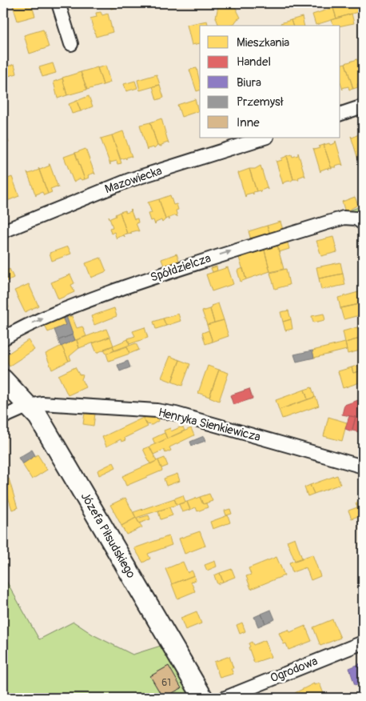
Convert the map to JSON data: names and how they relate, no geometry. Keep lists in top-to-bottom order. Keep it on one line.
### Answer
{"streets":{"street":["Mazowiecka","Spółdzielcza","Henryka Sienkiewicza","Józefa Piłsudskiego","Ogrodowa"]},"crossings":[["Henryka Sienkiewicza","Józefa Piłsudskiego"]],"one_way":["Spółdzielcza"],"house_numbers":["61"],"legend":["Mieszkania","Handel","Biura","Przemysł","Inne"]}
